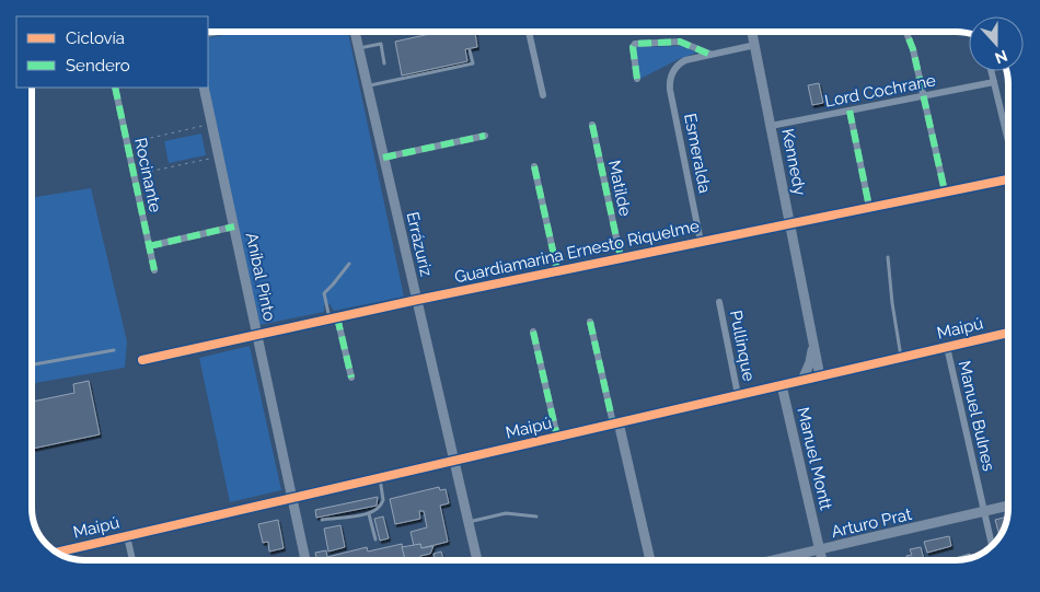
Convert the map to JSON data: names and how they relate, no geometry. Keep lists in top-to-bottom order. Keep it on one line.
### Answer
{"streets":{"street":["Lord Cochrane","Esmeralda","Kennedy","Rocinante","Matilde","Errázuriz","Guardiamarina Ernesto Riquelme","Aníbal Pinto","Maipú","Pullinque","Manuel Bulnes","Manuel Montt","Arturo Prat"]},"crossings":[["Lord Cochrane","Kennedy"],["Esmeralda","Guardiamarina Ernesto Riquelme"],["Kennedy","Guardiamarina Ernesto Riquelme"],["Kennedy","Maipú"],["Matilde","Guardiamarina Ernesto Riquelme"],["Errázuriz","Guardiamarina Ernesto Riquelme"],["Errázuriz","Maipú"],["Guardiamarina Ernesto Riquelme","Aníbal Pinto"],["Aníbal Pinto","Maipú"],["Maipú","Pullinque"],["Maipú","Manuel Bulnes"],["Maipú","Manuel Montt"],["Manuel Bulnes","Arturo Prat"],["Manuel Montt","Arturo Prat"]],"legend":["Ciclovía","Sendero"],"north":"bottom"}
